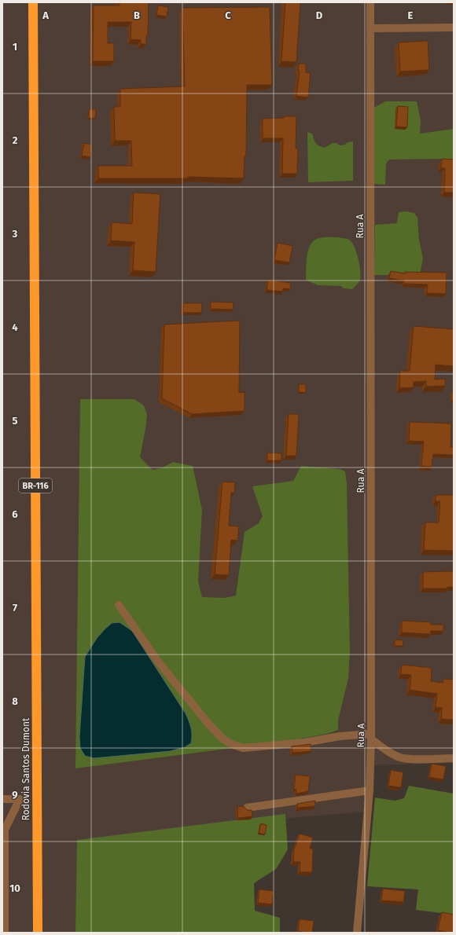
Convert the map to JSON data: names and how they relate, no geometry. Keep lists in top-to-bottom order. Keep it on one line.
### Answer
{"streets":{"highway":["BR-116","Rodovia Santos Dumont"],"street":["Rua A"]},"grid":{"columns":["A","B","C","D","E"],"rows":["1","2","3","4","5","6","7","8","9","10"]}}
